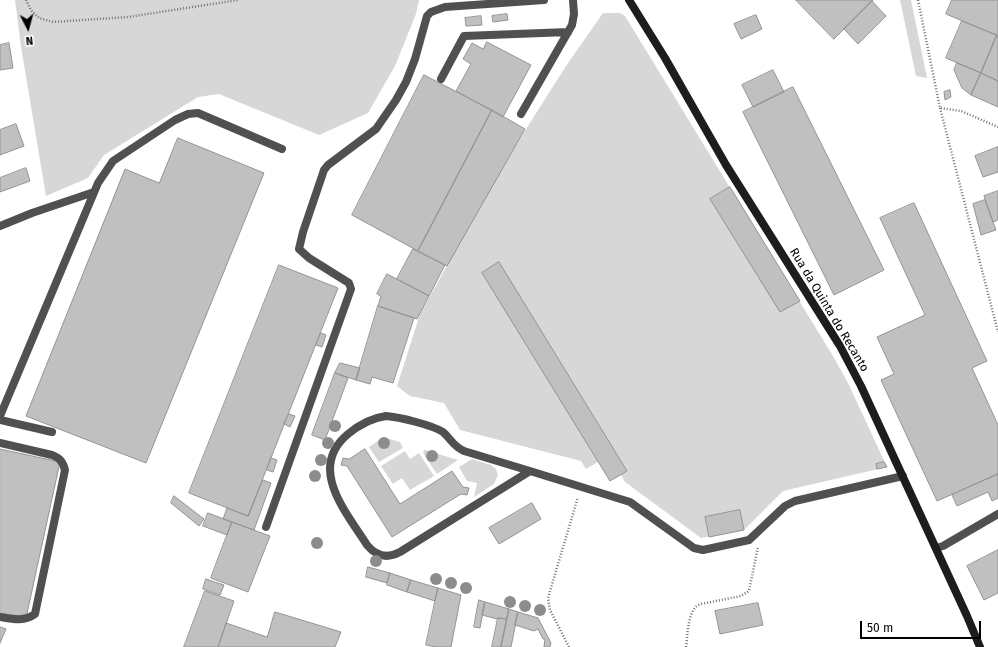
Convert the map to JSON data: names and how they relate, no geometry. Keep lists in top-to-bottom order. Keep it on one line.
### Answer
{"streets":{"street":["Rua da Quinta do Recanto"]},"scale_bar":"50 m","north":"bottom"}
